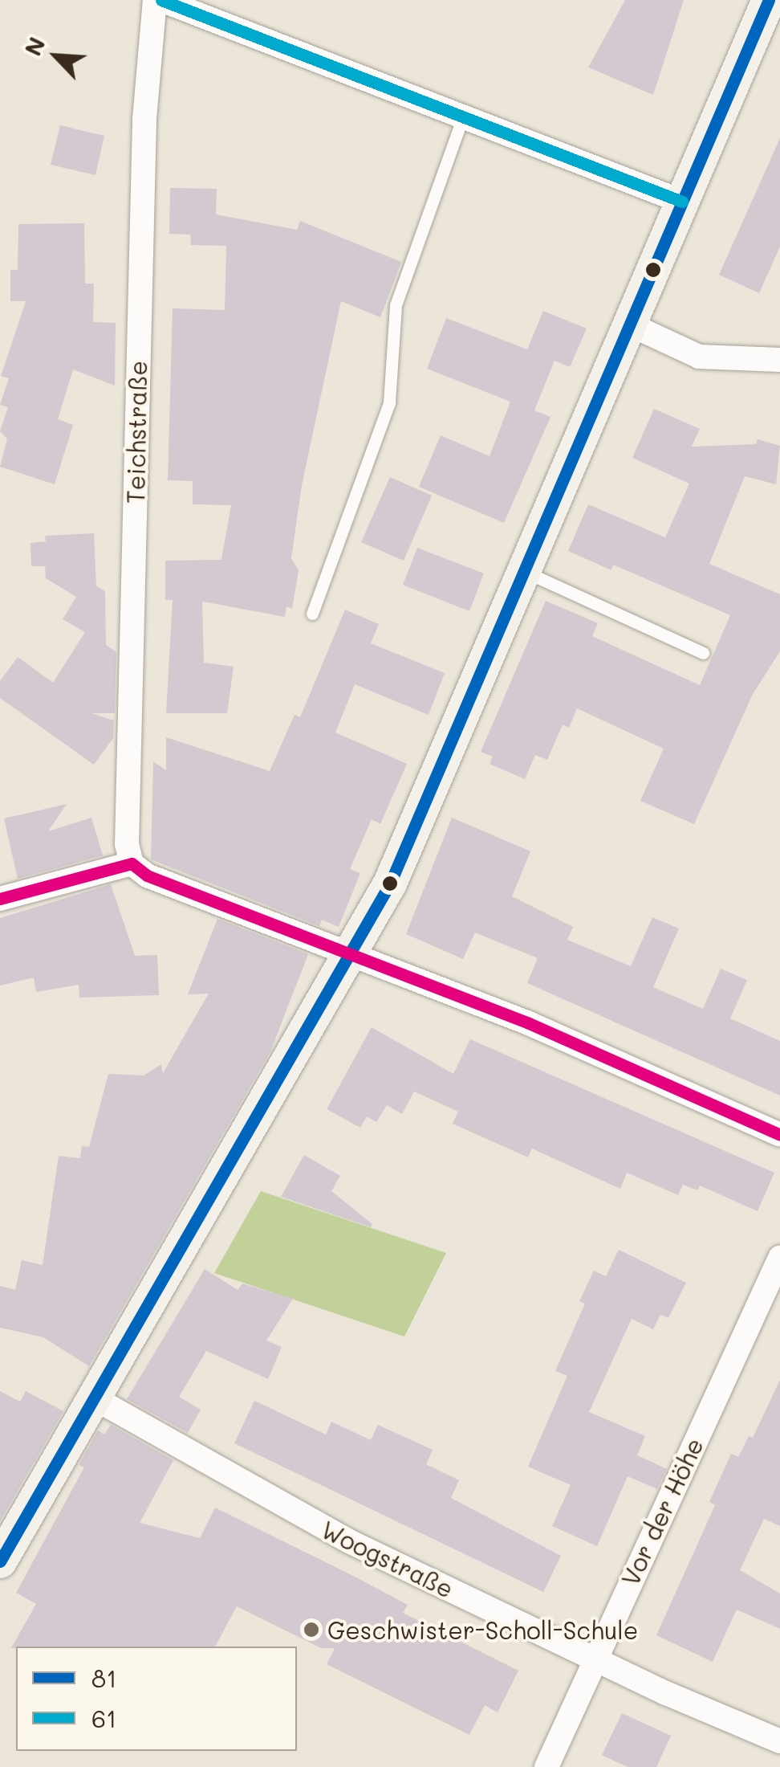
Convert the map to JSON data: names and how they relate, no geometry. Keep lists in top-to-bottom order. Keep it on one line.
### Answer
{"streets":{"street":["Teichstraße","Vor der Höhe","Woogstraße"]},"crossings":[["Vor der Höhe","Woogstraße"]],"places":["Geschwister-Scholl-Schule"],"lines":["transit line 81","transit line 61"],"legend":["81","61"],"north":"top left"}
